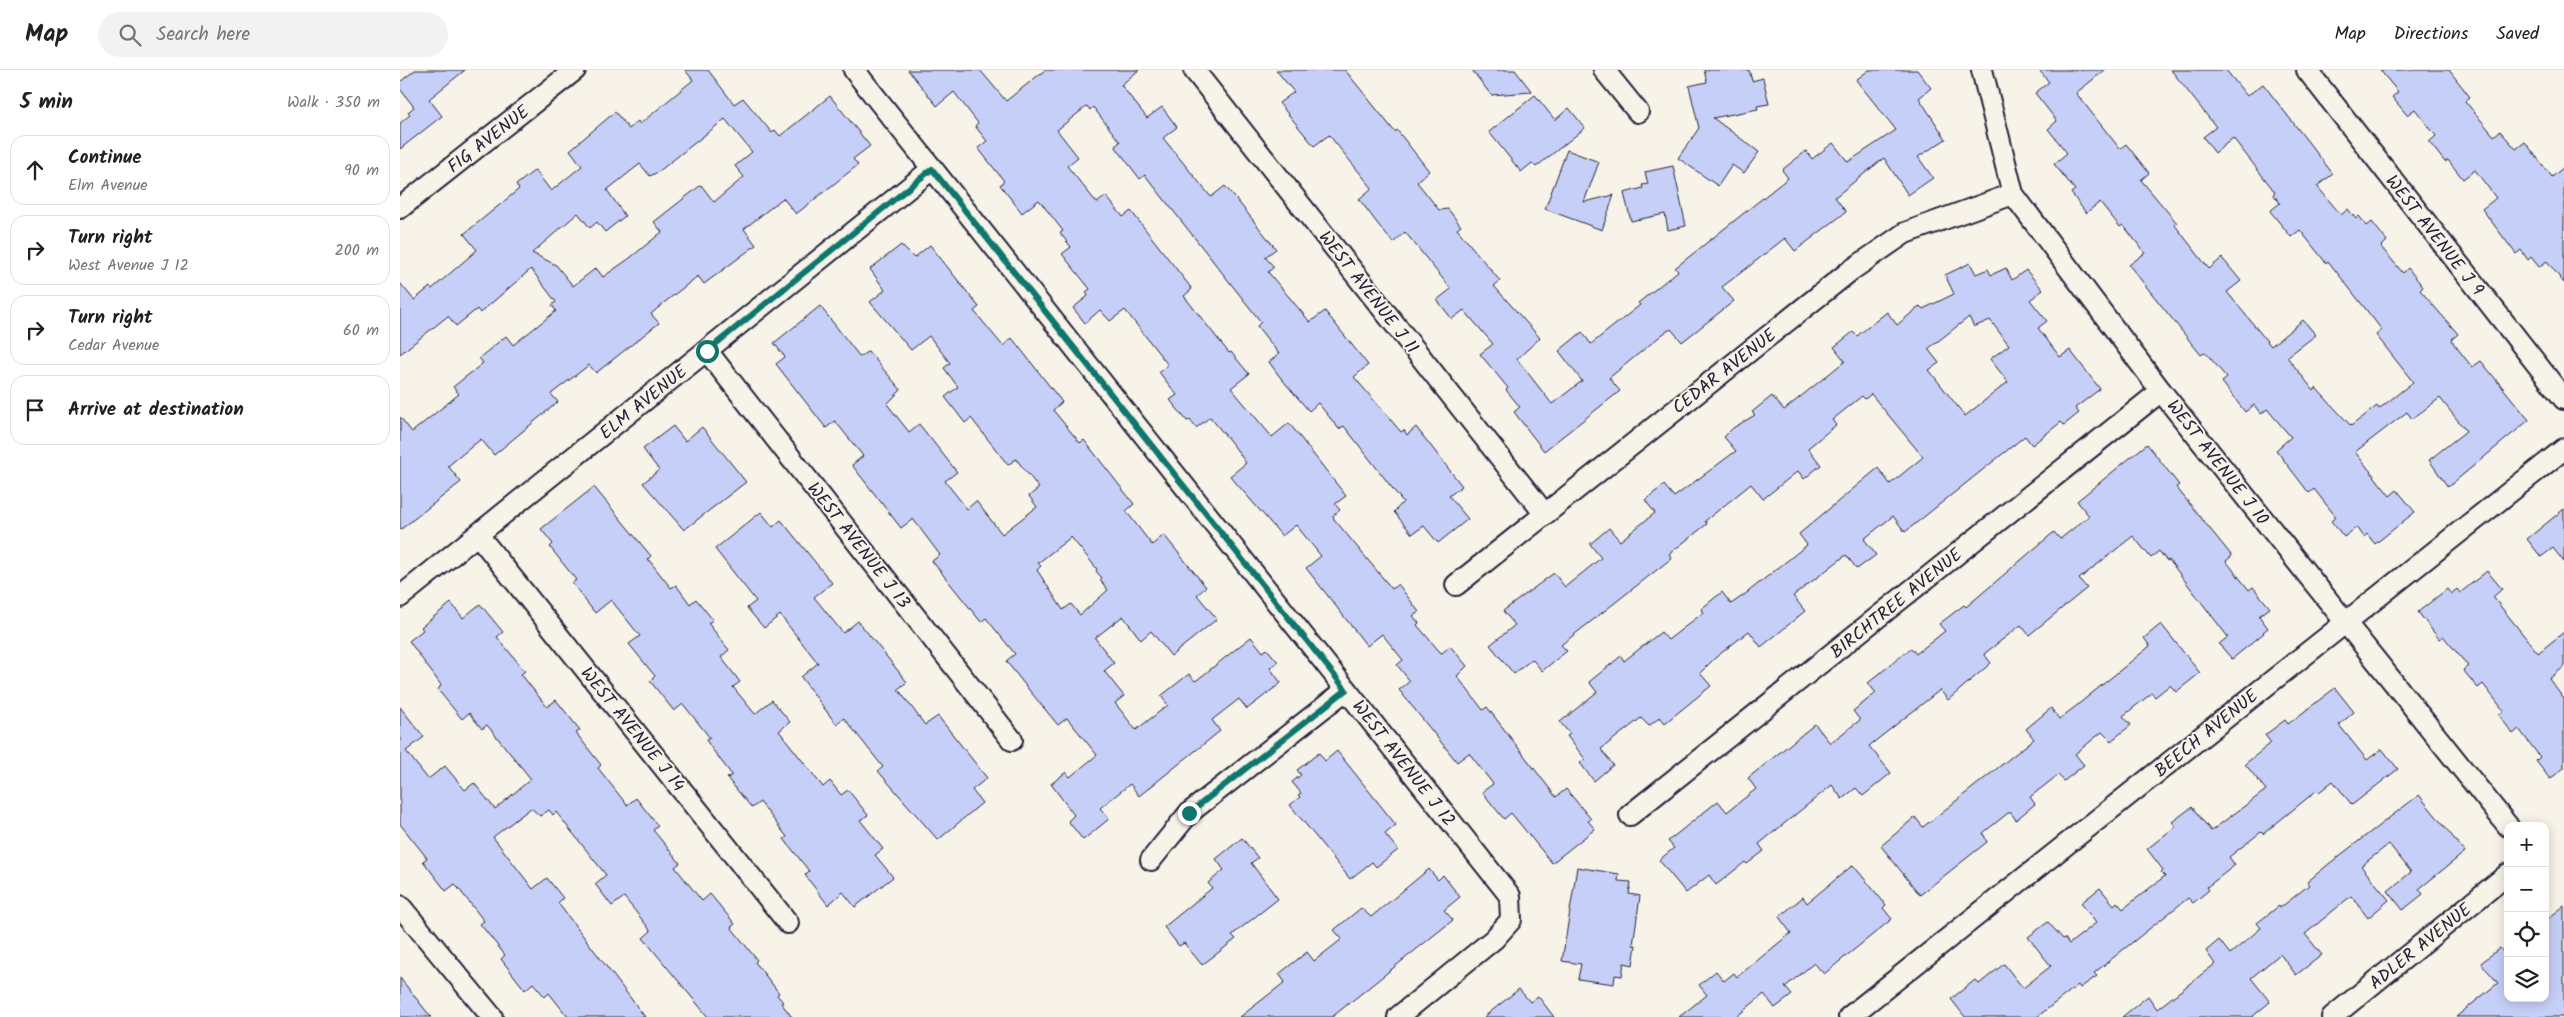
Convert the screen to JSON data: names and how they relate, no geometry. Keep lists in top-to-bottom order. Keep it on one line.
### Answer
{"streets":{"street":["FIG AVENUE","WEST AVENUE J 9","WEST AVENUE J 11","CEDAR AVENUE","ELM AVENUE","WEST AVENUE J 10","WEST AVENUE J 13","BIRCHTREE AVENUE","WEST AVENUE J 14","BEECH AVENUE","WEST AVENUE J 12","ADLER AVENUE"]},"crossings":[["WEST AVENUE J 11","CEDAR AVENUE"],["CEDAR AVENUE","WEST AVENUE J 10"],["ELM AVENUE","WEST AVENUE J 13"],["ELM AVENUE","WEST AVENUE J 14"],["ELM AVENUE","WEST AVENUE J 12"],["WEST AVENUE J 10","BIRCHTREE AVENUE"],["WEST AVENUE J 10","BEECH AVENUE"]],"page":{"header":"Map","search":"Search here","nav":["Map","Directions","Saved"],"heading":["5 min","Walk · 350 m"],"list":[["Continue","Elm Avenue","90 m"],["Turn right","West Avenue J 12","200 m"],["Turn right","Cedar Avenue","60 m"],"Arrive at destination"],"map_buttons":["+","−"]}}
